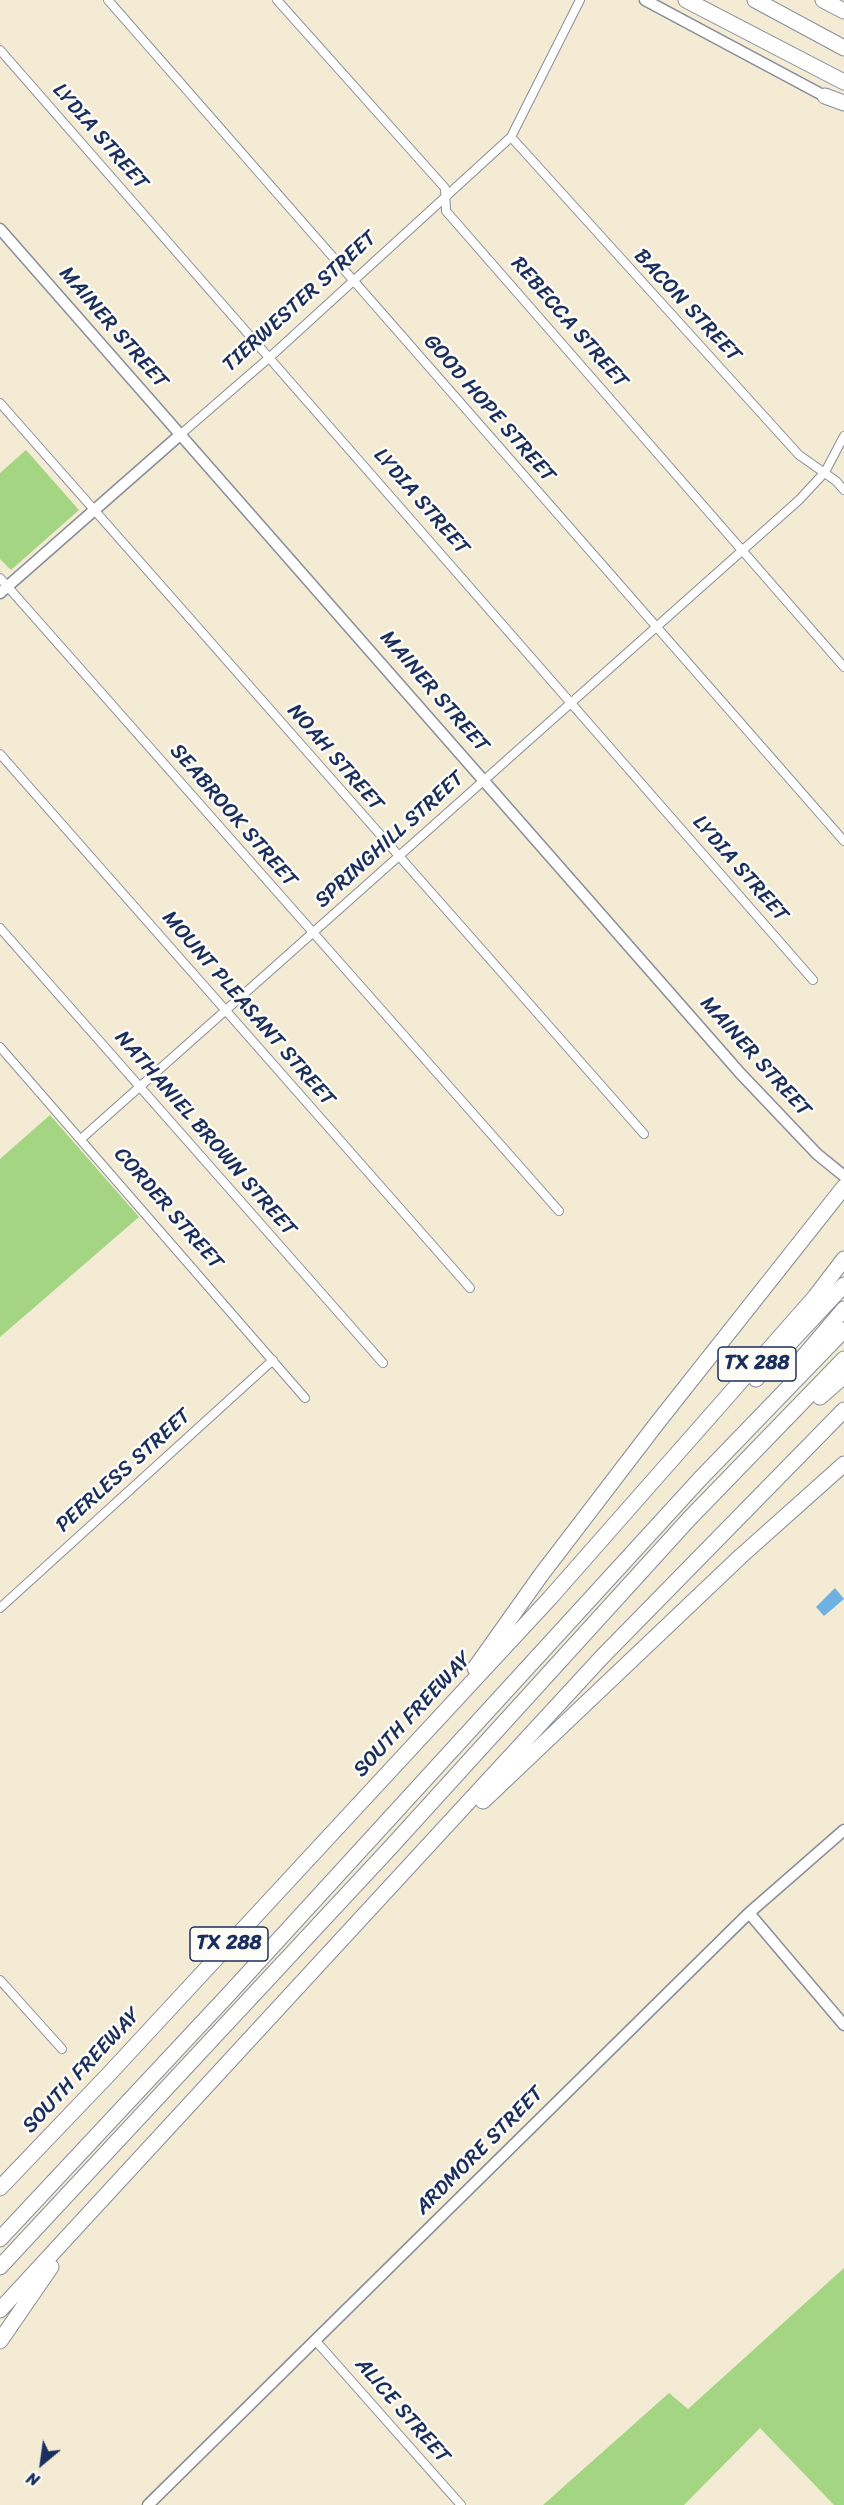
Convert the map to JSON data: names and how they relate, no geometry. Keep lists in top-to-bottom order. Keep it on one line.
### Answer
{"streets":{"highway":["TX 288","SOUTH FREEWAY"],"street":["LYDIA STREET","TIERWESTER STREET","BACON STREET","REBECCA STREET","MAINER STREET","GOOD HOPE STREET","NOAH STREET","SEABROOK STREET","SPRINGHILL STREET","MOUNT PLEASANT STREET","NATHANIEL BROWN STREET","CORDER STREET","PEERLESS STREET","ARDMORE STREET","ALICE STREET"]},"crossings":[["LYDIA STREET","TIERWESTER STREET"],["LYDIA STREET","SPRINGHILL STREET"],["TIERWESTER STREET","BACON STREET"],["TIERWESTER STREET","REBECCA STREET"],["TIERWESTER STREET","MAINER STREET"],["TIERWESTER STREET","GOOD HOPE STREET"],["TIERWESTER STREET","NOAH STREET"],["TIERWESTER STREET","SEABROOK STREET"],["BACON STREET","SPRINGHILL STREET"],["REBECCA STREET","SPRINGHILL STREET"],["MAINER STREET","SPRINGHILL STREET"],["GOOD HOPE STREET","SPRINGHILL STREET"],["NOAH STREET","SPRINGHILL STREET"],["SEABROOK STREET","SPRINGHILL STREET"],["SPRINGHILL STREET","MOUNT PLEASANT STREET"],["SPRINGHILL STREET","NATHANIEL BROWN STREET"],["SPRINGHILL STREET","CORDER STREET"],["CORDER STREET","PEERLESS STREET"],["ARDMORE STREET","ALICE STREET"]],"north":"bottom left"}
